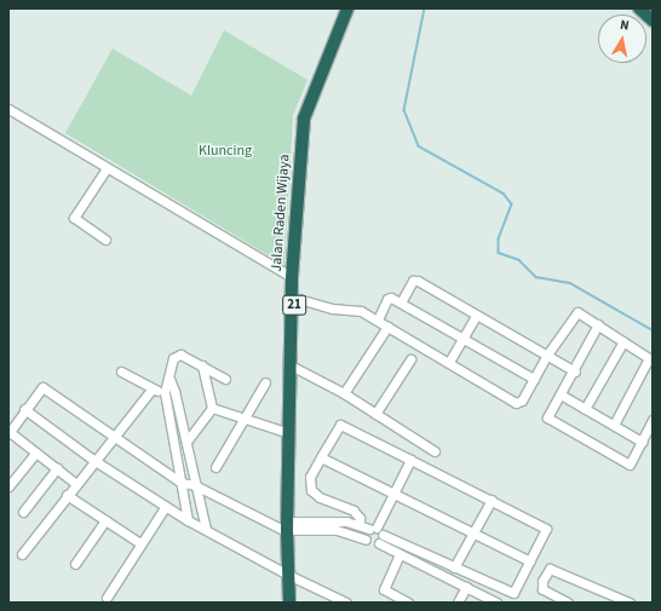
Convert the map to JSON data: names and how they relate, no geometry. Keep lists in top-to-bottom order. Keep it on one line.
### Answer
{"streets":{"highway":["Jalan Raden Wijaya","21"]},"parks":["Kluncing"],"north":"top"}
